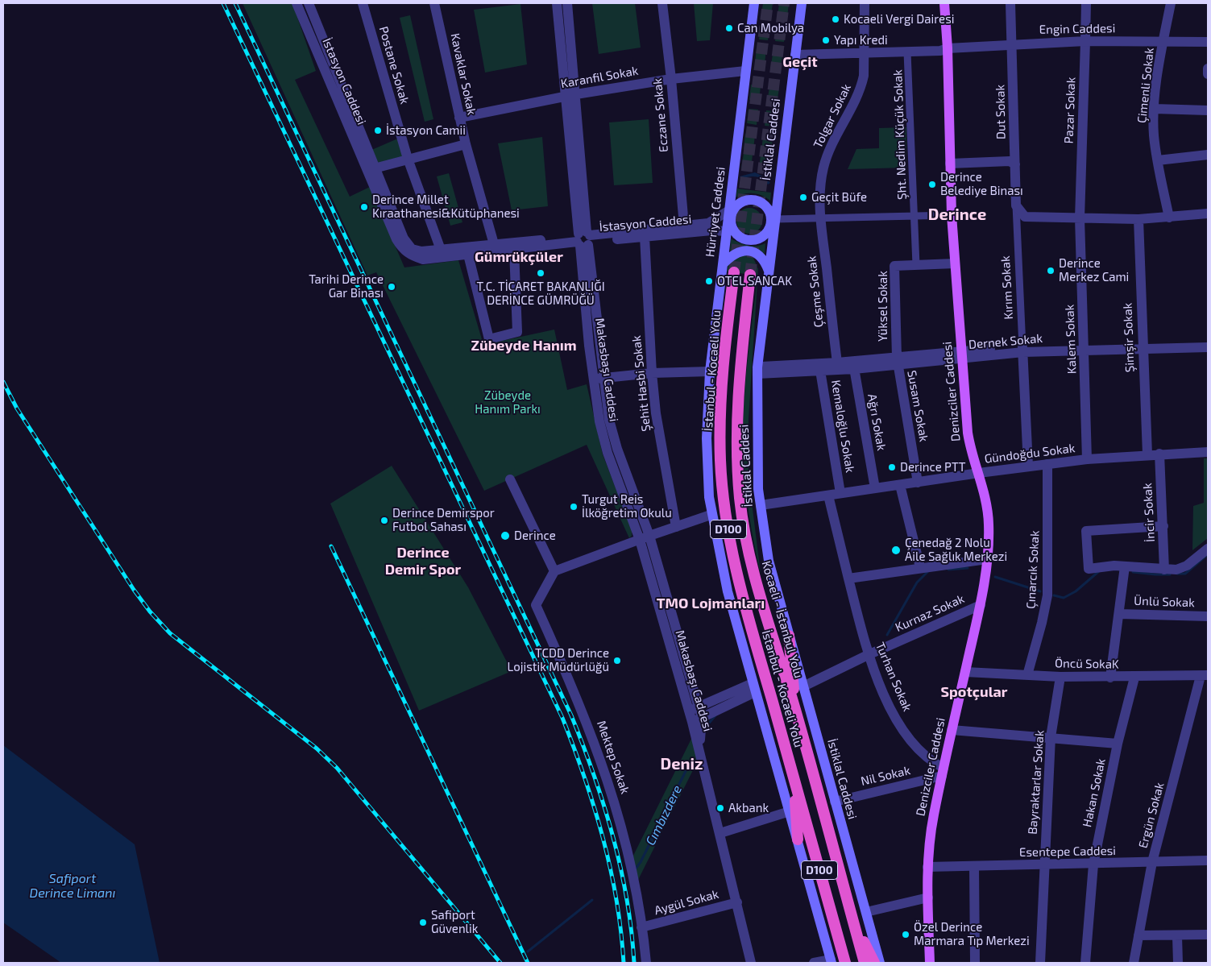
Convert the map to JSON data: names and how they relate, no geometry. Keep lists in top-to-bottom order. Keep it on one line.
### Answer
{"streets":{"highway":["İstanbul - Kocaeli Yolu","D100","Kocaeli - İstanbul Yolu"],"main road":["İstiklal Caddesi","Hürriyet Caddesi","Denizciler Caddesi"],"street":["Engin Caddesi","Postane Sokak","Kavaklar Sokak","Karanfil Sokak","İstasyon Caddesi","Çimenli Sokak","Pazar Sokak","Dut Sokak","Eczane Sokak","Tolgar Sokak","Şht. Nedim Küçük Sokak","Kırım Sokak","Çeşme Sokak","Yüksel Sokak","Şimşir Sokak","Kalem Sokak","Dernek Sokak","Makasbaşı Caddesi","Şehit Hasbi Sokak","Susam Sokak","Ağrı Sokak","Kemaloğlu Sokak","Gündoğdu Sokak","İncir Sokak","Çınarcık Sokak","Ünlü Sokak","Kurnaz Sokak","Öncü SokaK","Turhan Sokak","Mektep Sokak","Nil Sokak","Bayraktarlar Sokak","Hakan Sokak","Ergün Sokak","Esentepe Caddesi","Aygül Sokak"]},"crossings":[["Engin Caddesi","Çimenli Sokak"],["Engin Caddesi","Pazar Sokak"],["Engin Caddesi","Dut Sokak"],["Engin Caddesi","Tolgar Sokak"],["Engin Caddesi","Şht. Nedim Küçük Sokak"],["Engin Caddesi","İstiklal Caddesi"],["Engin Caddesi","Denizciler Caddesi"],["Postane Sokak","İstasyon Caddesi"],["Kavaklar Sokak","Karanfil Sokak"],["Kavaklar Sokak","İstasyon Caddesi"],["Karanfil Sokak","Eczane Sokak"],["Karanfil Sokak","Hürriyet Caddesi"],["Karanfil Sokak","Makasbaşı Caddesi"],["İstasyon Caddesi","Hürriyet Caddesi"],["İstasyon Caddesi","Makasbaşı Caddesi"],["İstasyon Caddesi","Şehit Hasbi Sokak"],["Pazar Sokak","Kalem Sokak"],["Dut Sokak","Kırım Sokak"],["Tolgar Sokak","Çeşme Sokak"],["Şht. Nedim Küçük Sokak","Yüksel Sokak"],["İstiklal Caddesi","Hürriyet Caddesi"],["İstiklal Caddesi","Dernek Sokak"],["İstiklal Caddesi","Gündoğdu Sokak"],["İstiklal Caddesi","Kurnaz Sokak"],["İstiklal Caddesi","Nil Sokak"],["Kırım Sokak","Dernek Sokak"],["Kırım Sokak","Gündoğdu Sokak"],["Çeşme Sokak","Dernek Sokak"],["Yüksel Sokak","Dernek Sokak"],["Yüksel Sokak","Denizciler Caddesi"],["Yüksel Sokak","Susam Sokak"],["Şimşir Sokak","Dernek Sokak"],["Şimşir Sokak","Gündoğdu Sokak"],["Kalem Sokak","Dernek Sokak"],["Kalem Sokak","Gündoğdu Sokak"],["Dernek Sokak","Denizciler Caddesi"],["Dernek Sokak","Susam Sokak"],["Dernek Sokak","Ağrı Sokak"],["Dernek Sokak","Kemaloğlu Sokak"],["Makasbaşı Caddesi","Aygül Sokak"],["Denizciler Caddesi","Gündoğdu Sokak"],["Denizciler Caddesi","Kurnaz Sokak"],["Denizciler Caddesi","Öncü SokaK"],["Denizciler Caddesi","Turhan Sokak"],["Denizciler Caddesi","Nil Sokak"],["Denizciler Caddesi","Esentepe Caddesi"],["Susam Sokak","Gündoğdu Sokak"],["Ağrı Sokak","Gündoğdu Sokak"],["Kemaloğlu Sokak","Gündoğdu Sokak"],["Gündoğdu Sokak","İncir Sokak"],["Gündoğdu Sokak","Çınarcık Sokak"],["Gündoğdu Sokak","Turhan Sokak"],["Çınarcık Sokak","Öncü SokaK"],["Ünlü Sokak","Öncü SokaK"],["Kurnaz Sokak","Turhan Sokak"],["Öncü SokaK","Bayraktarlar Sokak"],["Öncü SokaK","Hakan Sokak"],["Öncü SokaK","Ergün Sokak"],["Turhan Sokak","Nil Sokak"],["Mektep Sokak","Aygül Sokak"],["Bayraktarlar Sokak","Esentepe Caddesi"],["Hakan Sokak","Esentepe Caddesi"],["Ergün Sokak","Esentepe Caddesi"]],"districts":["Geçit","Derince","Gümrükçüler","Zübeyde Hanım","Derince Demir Spor","TMO Lojmanları","Spotçular","Deniz"],"water":["Cımbızdere","Safiport Derince Limanı"],"parks":["Zübeyde Hanım Parkı"],"places":["Kocaeli Vergi Dairesi","Can Mobilya","Yapı Kredi","İstasyon Camii","Derince Belediye Binası","Geçit Büfe","Derince Millet Kıraathanesi&Kütüphanesi","Derince Merkez Cami","T.C. TİCARET BAKANLIĞI DERİNCE GÜMRÜĞÜ","OTEL SANCAK","Tarihi Derince Gar Binası","Derince PTT","Turgut Reis İlköğretim Okulu","Derince Demirspor Futbol Sahası","Derince","Çenedağ 2 Nolu Aile Sağlık Merkezi","TCDD Derince Lojistik Müdürlüğü","Akbank","Safiport Güvenlik","Özel Derince Marmara Tıp Merkezi"]}
